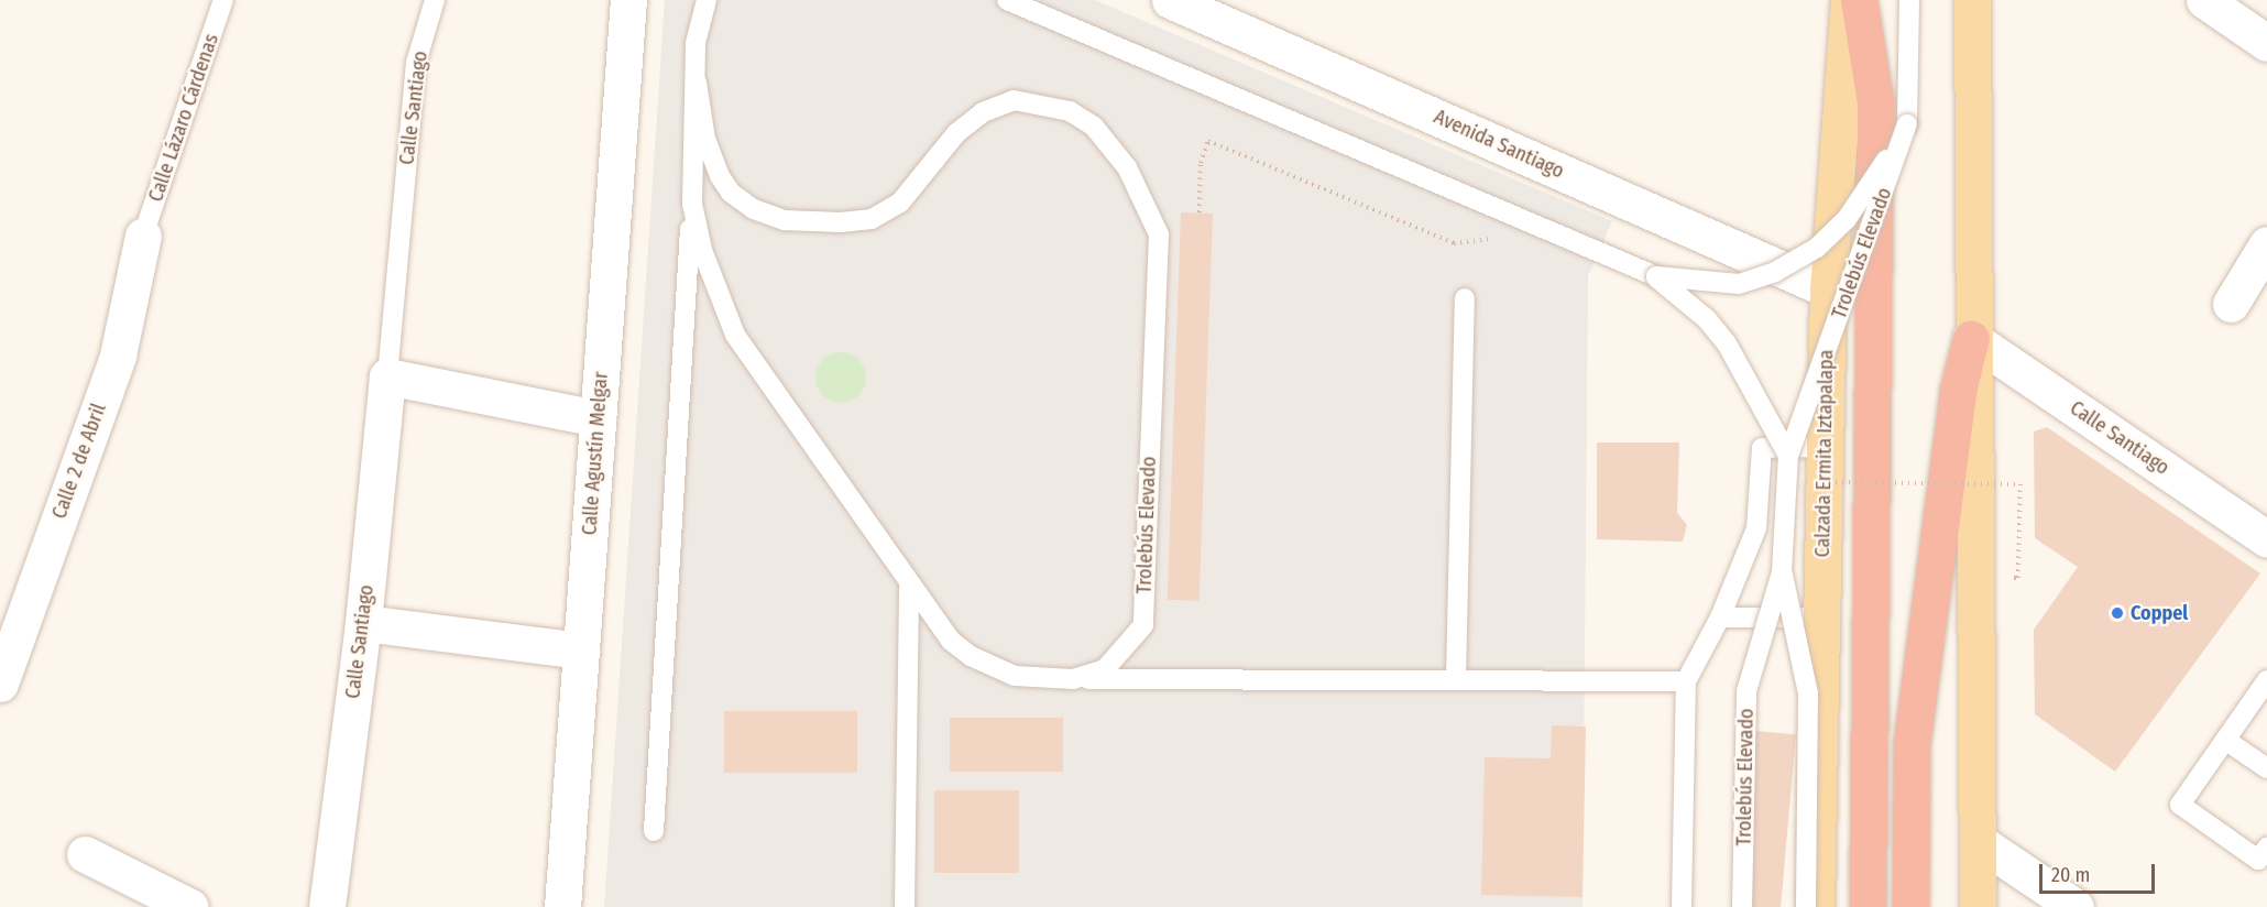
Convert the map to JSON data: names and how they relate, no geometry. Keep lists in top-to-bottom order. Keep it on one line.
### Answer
{"streets":{"main road":["Calzada Ermita Iztapalapa"],"street":["Calle Santiago","Avenida Santiago","Calle Agustín Melgar","Calle 2 de Abril"],"lane":["Calle Lázaro Cárdenas","Trolebús Elevado"]},"crossings":[["Calle Lázaro Cárdenas","Calle 2 de Abril"],["Avenida Santiago","Calzada Ermita Iztapalapa"]],"places":["Coppel"],"scale_bar":"20 m"}
